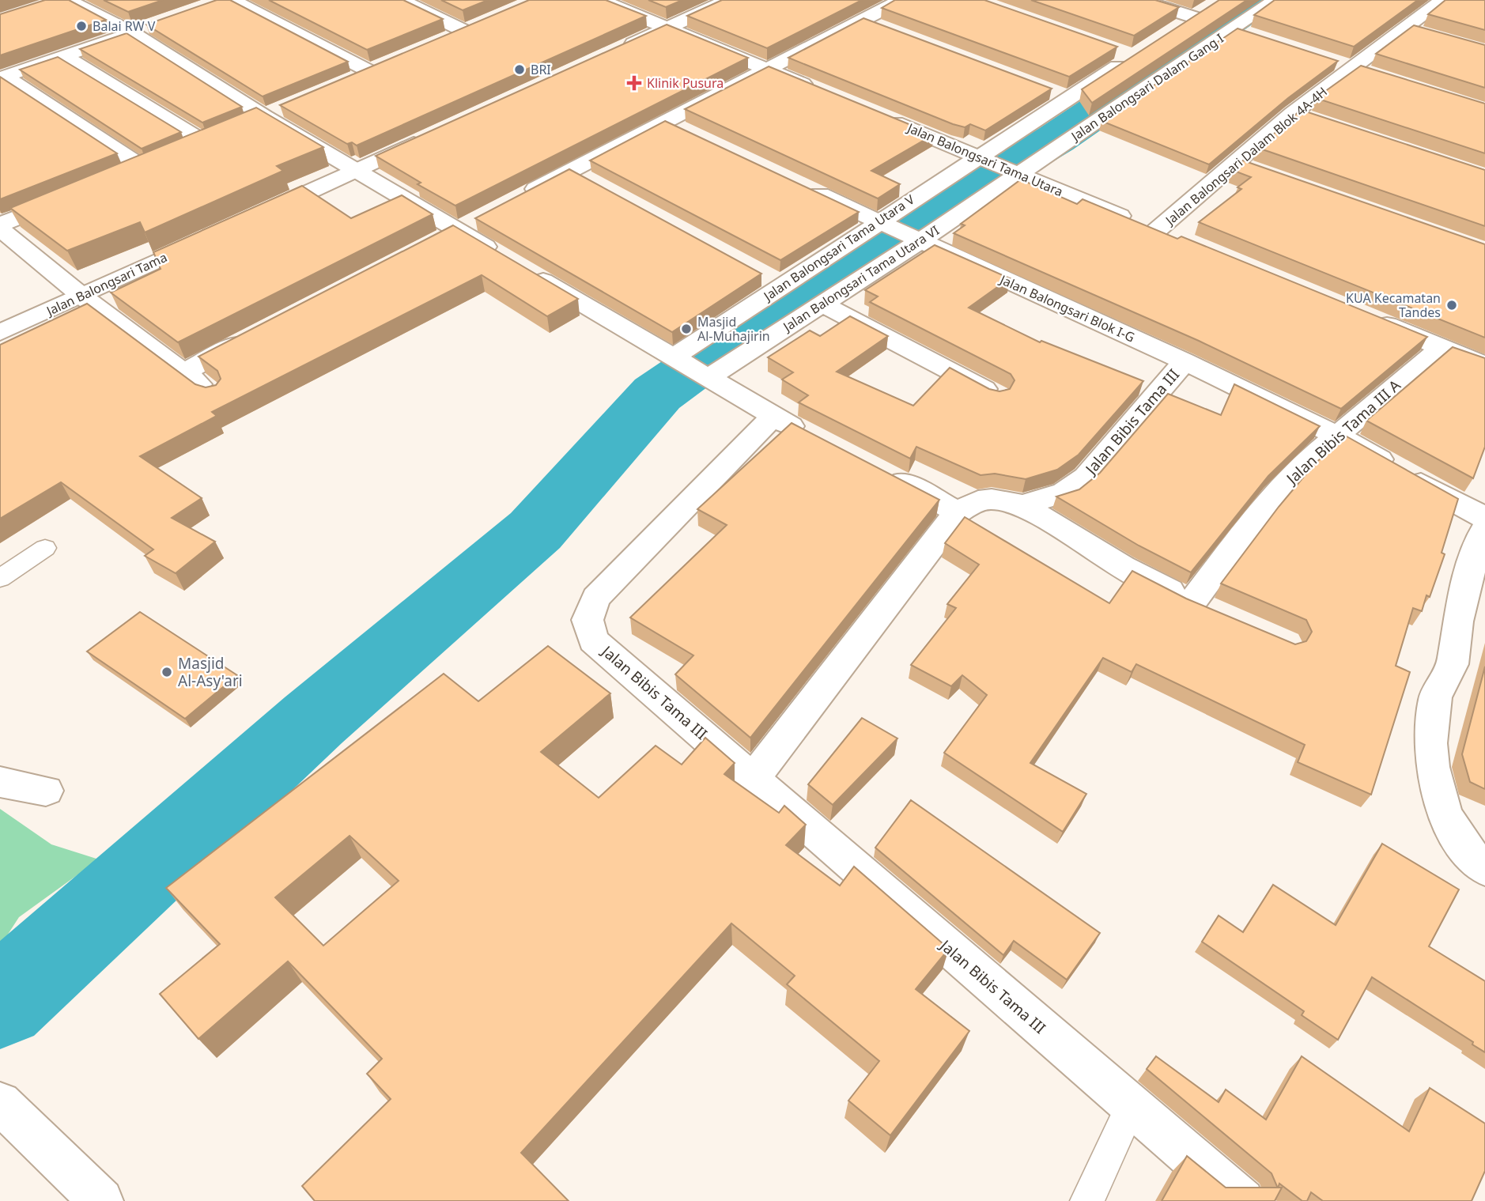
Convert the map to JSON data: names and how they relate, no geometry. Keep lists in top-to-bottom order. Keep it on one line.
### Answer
{"streets":{"street":["Jalan Balongsari Dalam Gang I","Jalan Balongsari Dalam Blok 4A-4H","Jalan Balongsari Tama Utara","Jalan Balongsari Tama Utara V","Jalan Balongsari Tama Utara VI","Jalan Balongsari Tama","Jalan Balongsari Blok I-G","Jalan Bibis Tama III","Jalan Bibis Tama III A"]},"crossings":[["Jalan Balongsari Dalam Gang I","Jalan Balongsari Tama Utara"],["Jalan Balongsari Dalam Gang I","Jalan Balongsari Tama Utara VI"],["Jalan Balongsari Dalam Blok 4A-4H","Jalan Balongsari Tama Utara"],["Jalan Balongsari Tama Utara","Jalan Balongsari Tama Utara V"],["Jalan Balongsari Tama Utara","Jalan Balongsari Tama Utara VI"],["Jalan Balongsari Tama Utara V","Jalan Balongsari Tama Utara VI"],["Jalan Balongsari Tama Utara V","Jalan Balongsari Blok I-G"],["Jalan Balongsari Tama Utara VI","Jalan Balongsari Blok I-G"],["Jalan Balongsari Blok I-G","Jalan Bibis Tama III"],["Jalan Balongsari Blok I-G","Jalan Bibis Tama III A"]],"places":{"other":["Balai RW V","BRI","KUA Kecamatan Tandes","Masjid Al-Muhajirin","Masjid Al-Asy'ari"],"health":["Klinik Pusura"]}}
